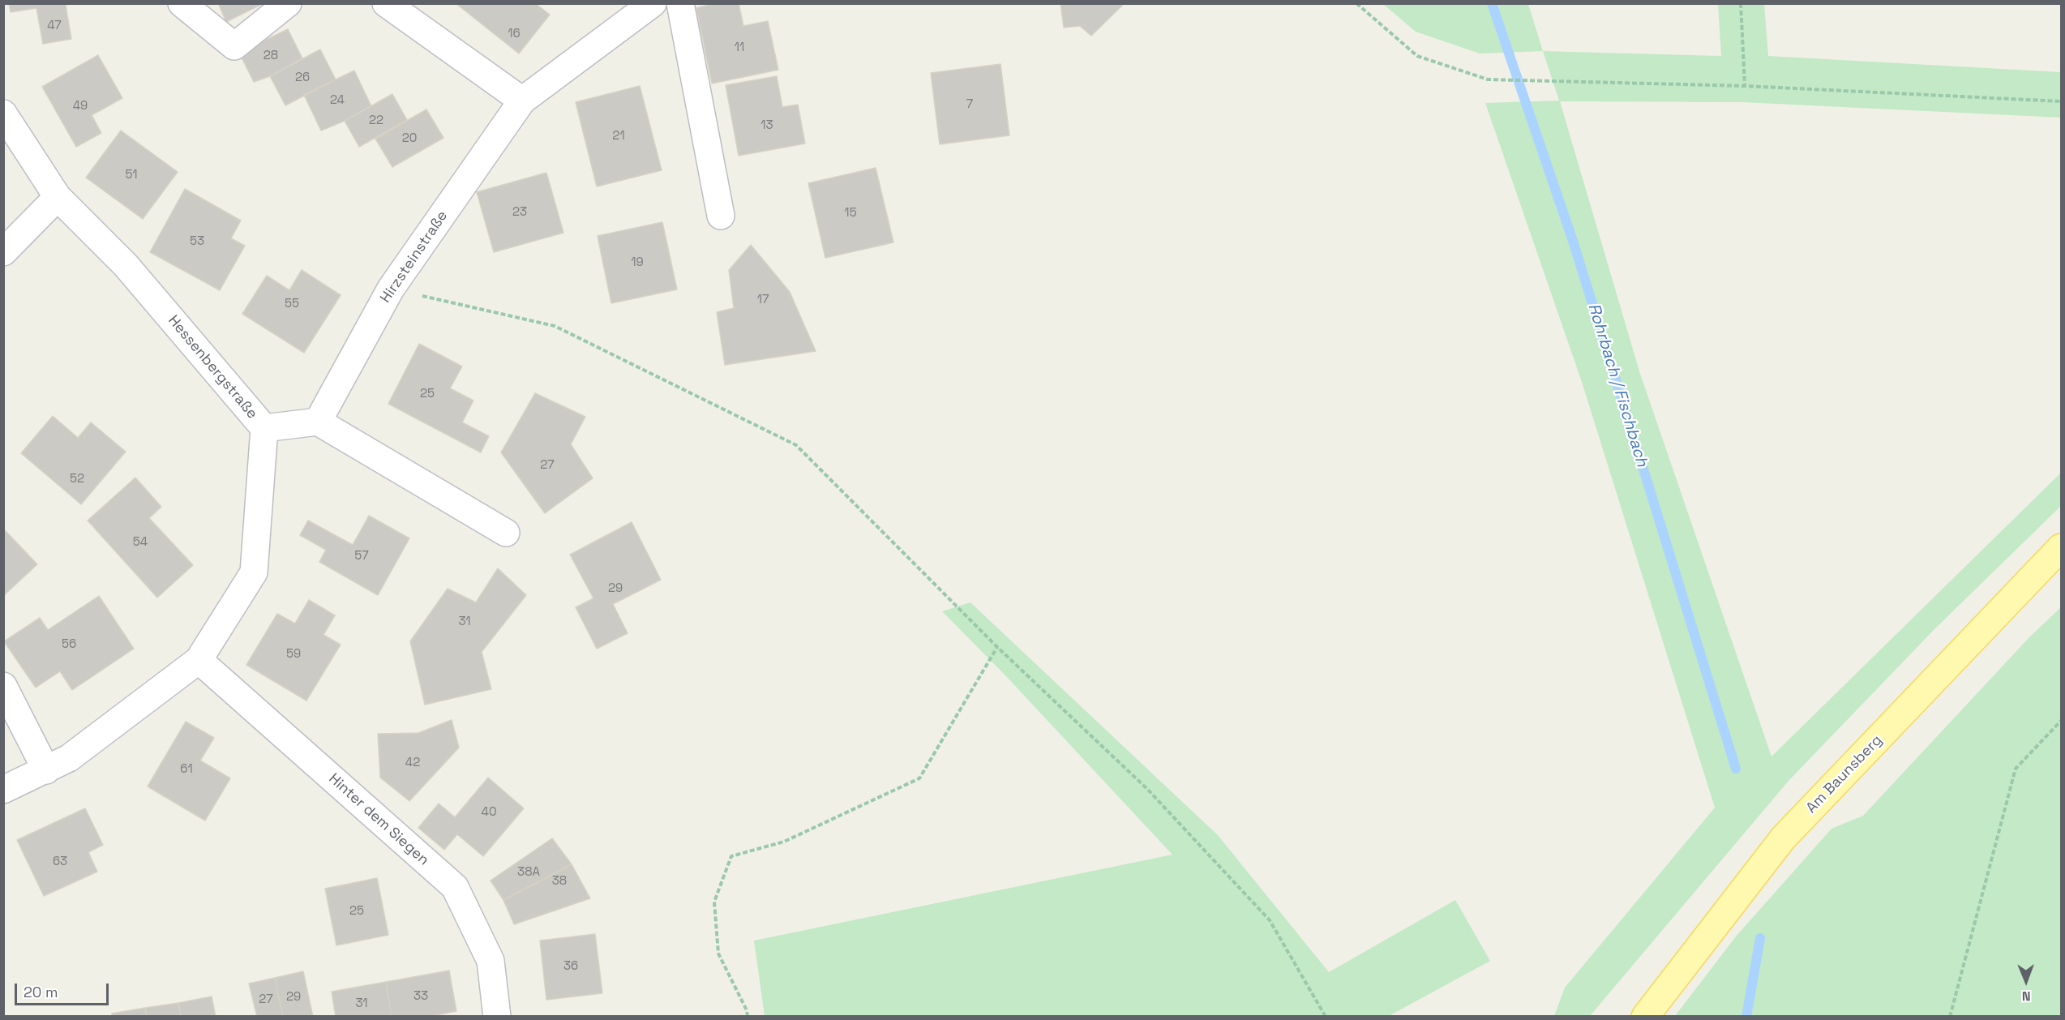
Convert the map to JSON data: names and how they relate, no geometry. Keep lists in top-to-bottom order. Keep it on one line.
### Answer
{"streets":{"main road":["Am Baunsberg"],"street":["Hirzsteinstraße","Hessenbergstraße","Hinter dem Siegen"]},"crossings":[["Hessenbergstraße","Hinter dem Siegen"]],"water":["Rohrbach / Fischbach"],"house_numbers":["47","16","11","28","26","24","7","49","22","13","21","20","51","23","15","53","19","17","55","25","27","52","54","57","29","31","56","59","42","61","40","63","38A","38","25","36","33","29","27","31"],"scale_bar":"20 m","north":"bottom"}
